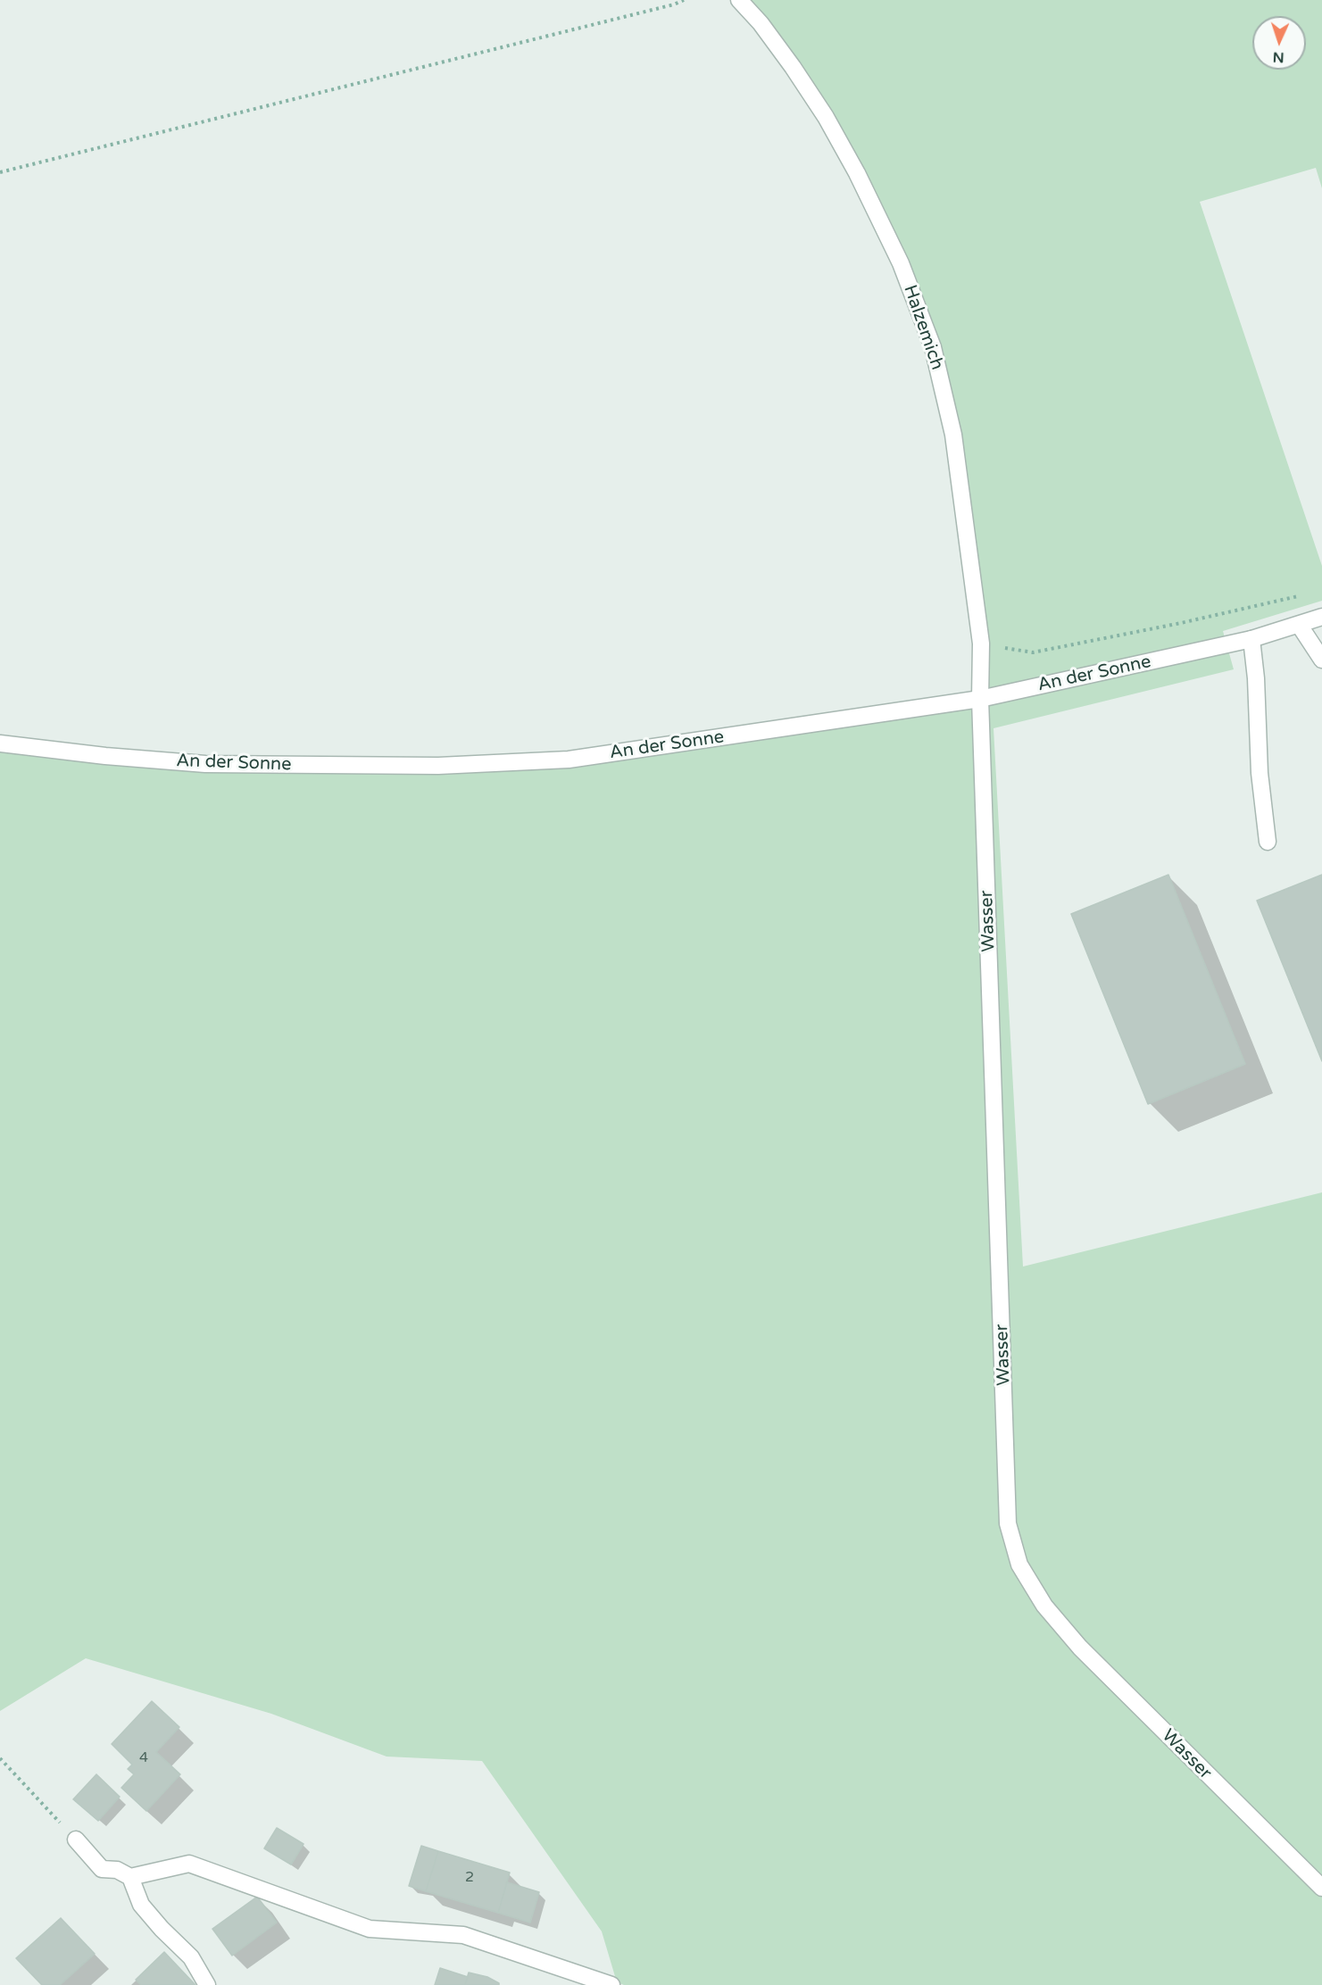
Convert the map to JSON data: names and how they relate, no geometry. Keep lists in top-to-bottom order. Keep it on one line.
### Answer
{"streets":{"street":["Halzemich","An der Sonne","Wasser"]},"crossings":[["Halzemich","An der Sonne"],["Halzemich","Wasser"],["An der Sonne","Wasser"]],"house_numbers":["4","2"],"north":"bottom"}
